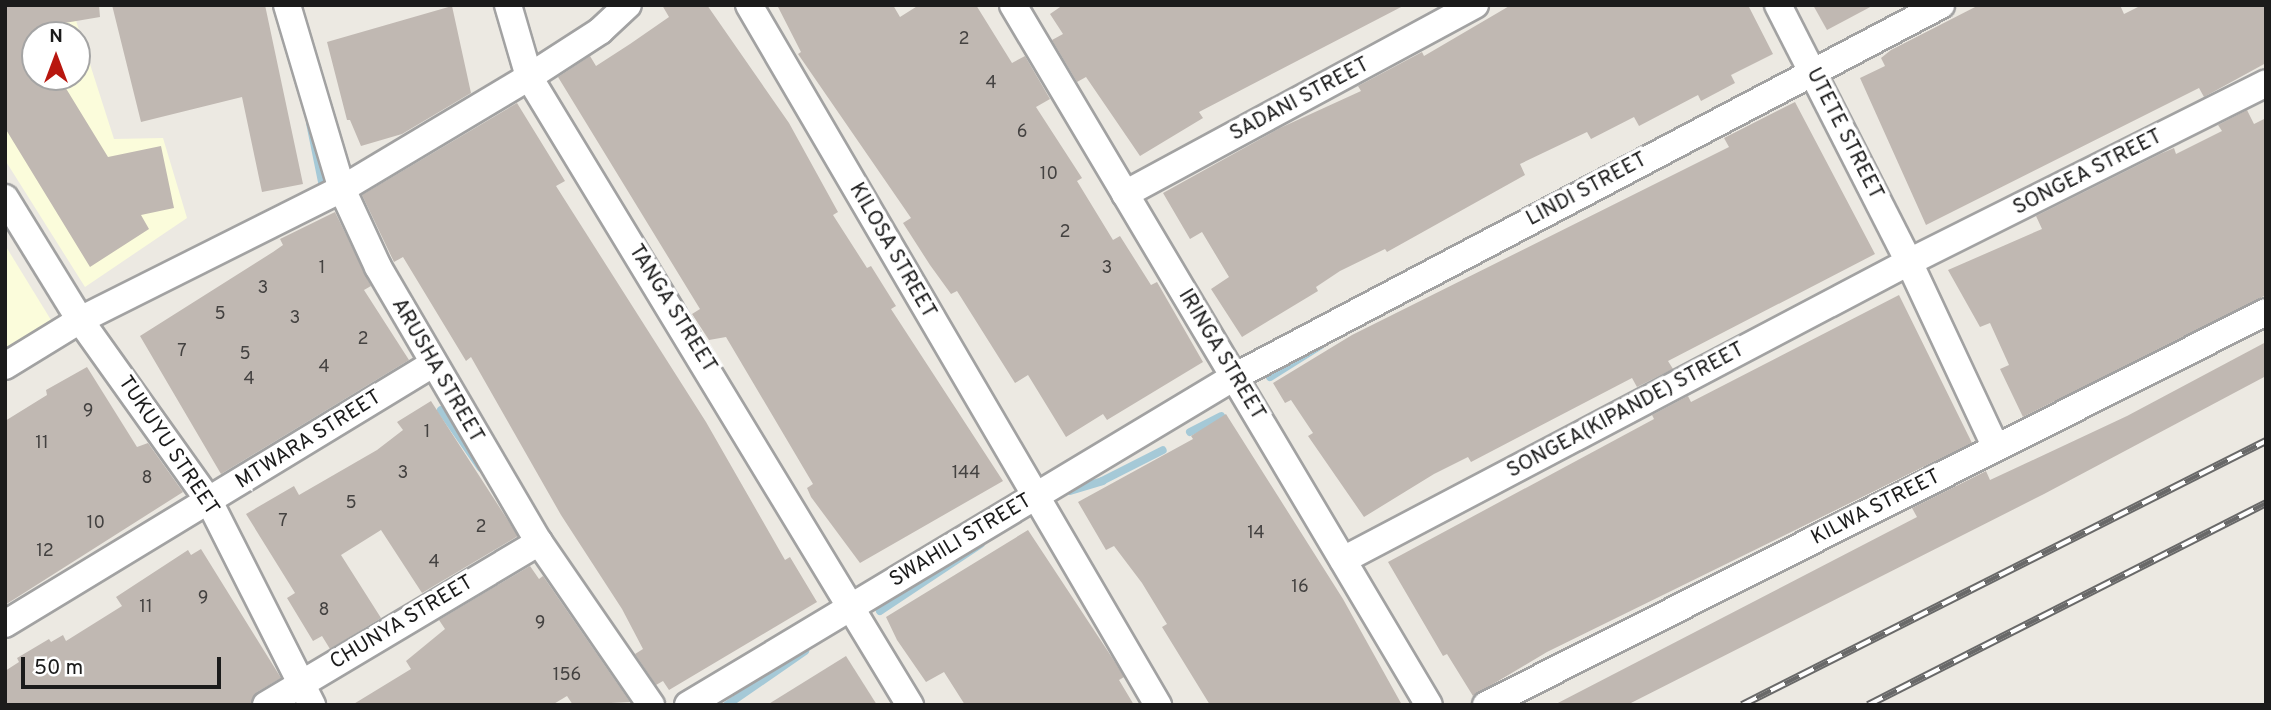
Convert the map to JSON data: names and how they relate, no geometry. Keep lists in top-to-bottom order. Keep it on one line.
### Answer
{"streets":{"street":["SADANI STREET","UTETE STREET","SONGEA STREET","LINDI STREET","KILOSA STREET","TANGA STREET","IRINGA STREET","ARUSHA STREET","SONGEA(KIPANDE) STREET","MTWARA STREET","TUKUYU STREET","KILWA STREET","SWAHILI STREET","CHUNYA STREET"]},"crossings":[["SADANI STREET","IRINGA STREET"],["UTETE STREET","SONGEA STREET"],["UTETE STREET","LINDI STREET"],["UTETE STREET","SONGEA(KIPANDE) STREET"],["UTETE STREET","KILWA STREET"],["SONGEA STREET","SONGEA(KIPANDE) STREET"],["LINDI STREET","IRINGA STREET"],["LINDI STREET","SWAHILI STREET"],["KILOSA STREET","SWAHILI STREET"],["TANGA STREET","SWAHILI STREET"],["IRINGA STREET","SONGEA(KIPANDE) STREET"],["IRINGA STREET","SWAHILI STREET"],["ARUSHA STREET","MTWARA STREET"],["ARUSHA STREET","CHUNYA STREET"],["MTWARA STREET","TUKUYU STREET"],["TUKUYU STREET","CHUNYA STREET"]],"house_numbers":["2","4","6","10","2","1","3","3","5","3","2","7","5","4","4","9","1","11","3","144","8","5","7","10","2","14","12","4","16","9","11","8","9","156"],"scale_bar":"50 m","north":"top"}
